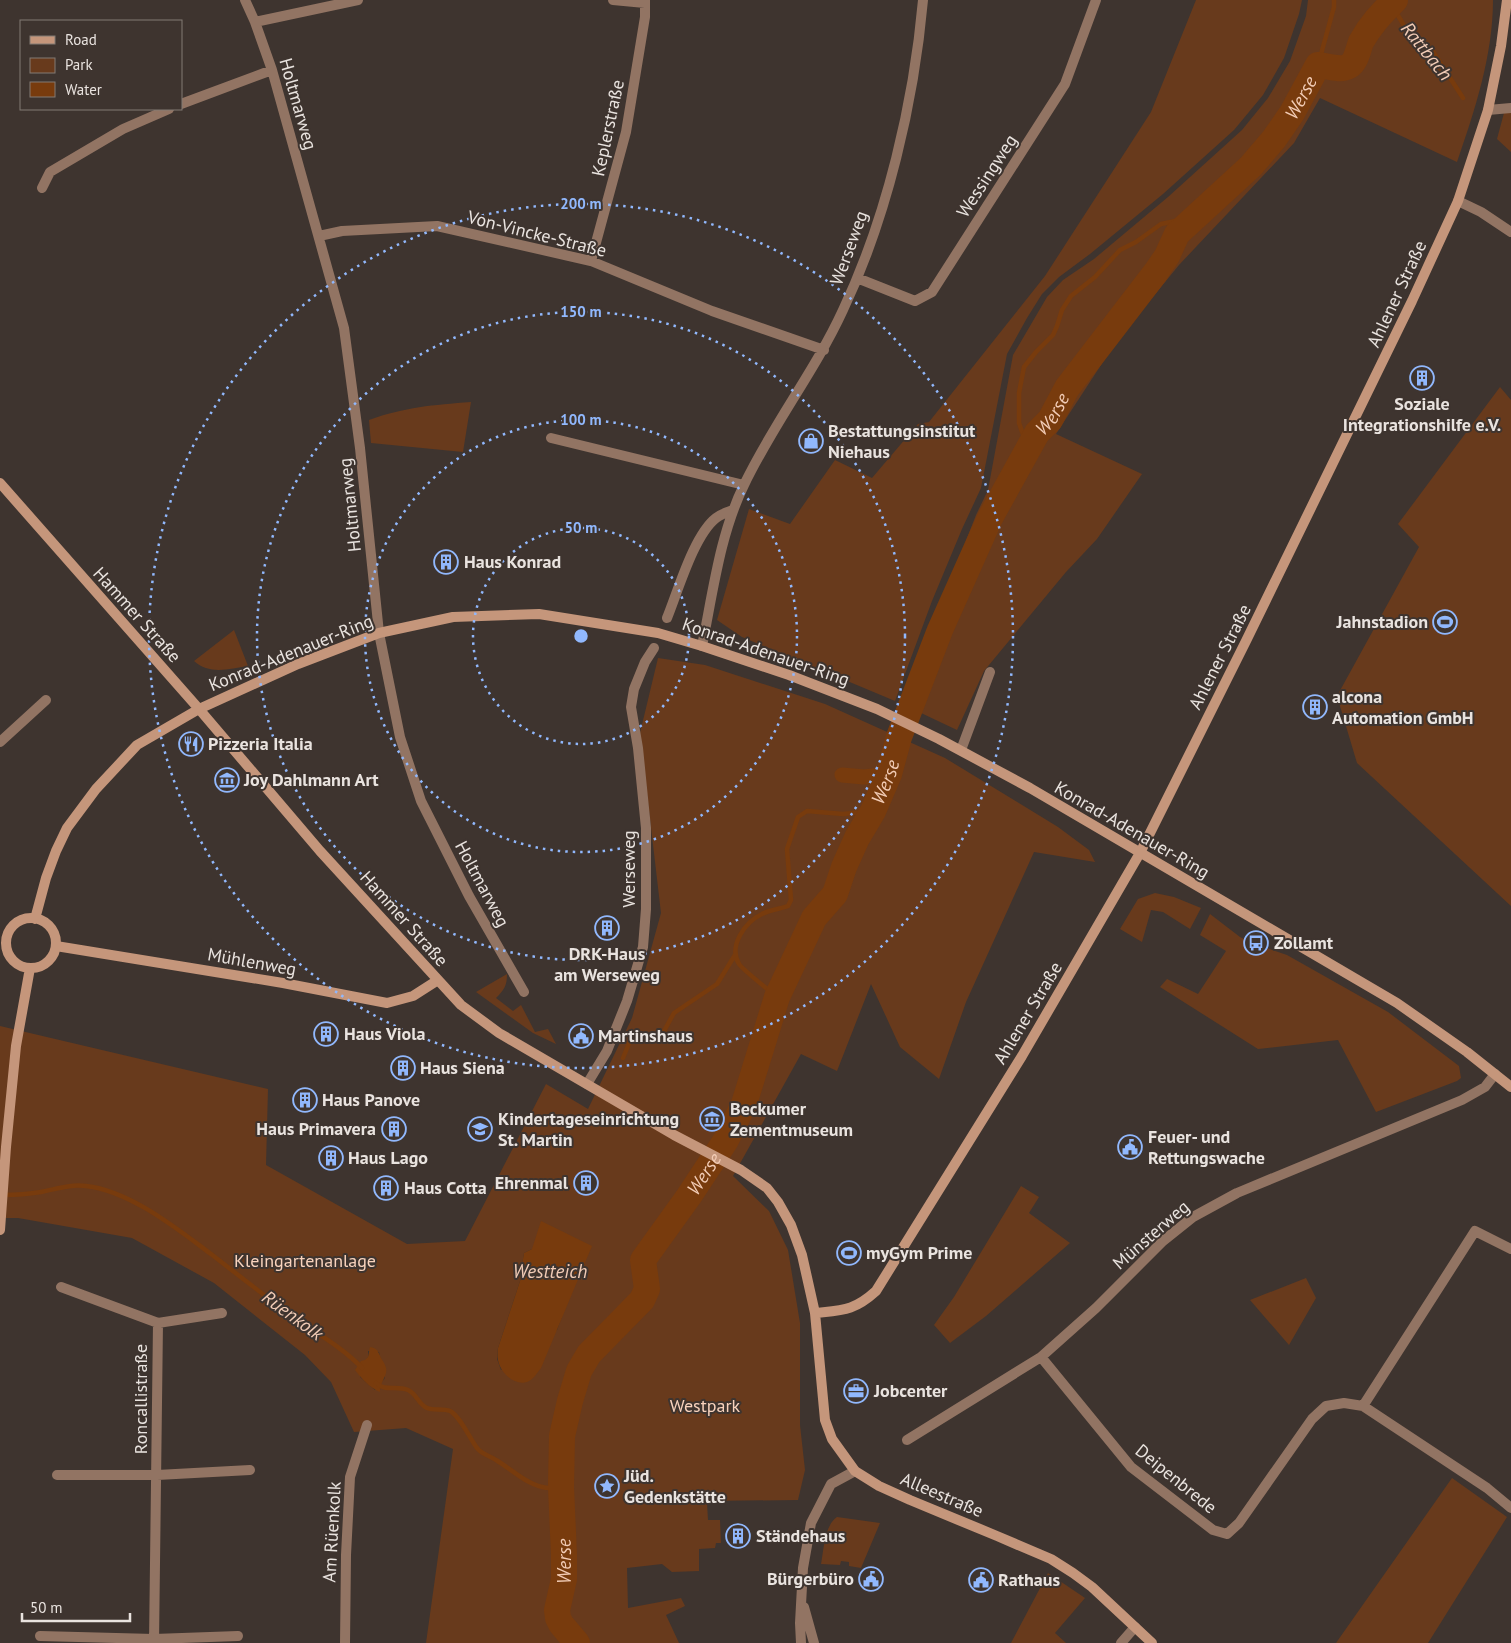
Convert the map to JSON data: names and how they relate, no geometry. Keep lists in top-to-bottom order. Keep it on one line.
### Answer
{"streets":{"main road":["Ahlener Straße","Hammer Straße","Konrad-Adenauer-Ring","Mühlenweg","Alleestraße"],"street":["Holtmarweg","Keplerstraße","Wessingweg","Von-Vincke-Straße","Werseweg","Münsterweg","Roncallistraße","Deipenbrede","Am Rüenkolk"]},"crossings":[["Holtmarweg","Von-Vincke-Straße"],["Holtmarweg","Konrad-Adenauer-Ring"],["Keplerstraße","Von-Vincke-Straße"],["Wessingweg","Werseweg"],["Von-Vincke-Straße","Werseweg"],["Werseweg","Hammer Straße"],["Werseweg","Konrad-Adenauer-Ring"],["Ahlener Straße","Hammer Straße"],["Ahlener Straße","Konrad-Adenauer-Ring"],["Ahlener Straße","Alleestraße"],["Hammer Straße","Konrad-Adenauer-Ring"],["Hammer Straße","Mühlenweg"],["Hammer Straße","Alleestraße"],["Konrad-Adenauer-Ring","Mühlenweg"],["Konrad-Adenauer-Ring","Münsterweg"],["Münsterweg","Deipenbrede"]],"water":["Rattbach","Werse","Westteich","Rüenkolk"],"parks":["Kleingartenanlage","Westpark"],"places":{"building":["Soziale Integrationshilfe e.V.","Haus Konrad","alcona Automation GmbH","DRK-Haus am Werseweg","Haus Viola","Haus Siena","Haus Panove","Haus Primavera","Haus Lago","Ehrenmal","Haus Cotta","Ständehaus"],"shop":["Bestattungsinstitut Niehaus"],"sports":["Jahnstadion","myGym Prime"],"restaurant":["Pizzeria Italia"],"museum":["Joy Dahlmann Art","Beckumer Zementmuseum"],"bus stop":["Zollamt"],"public building":["Martinshaus","Feuer- und Rettungswache","Bürgerbüro","Rathaus"],"school or university":["Kindertageseinrichtung St. Martin"],"office":["Jobcenter"],"place":["Jüd. Gedenkstätte"]},"legend":["Road","Park","Water"],"scale_bar":"50 m","rings":["200 m","150 m","100 m","50 m"]}
